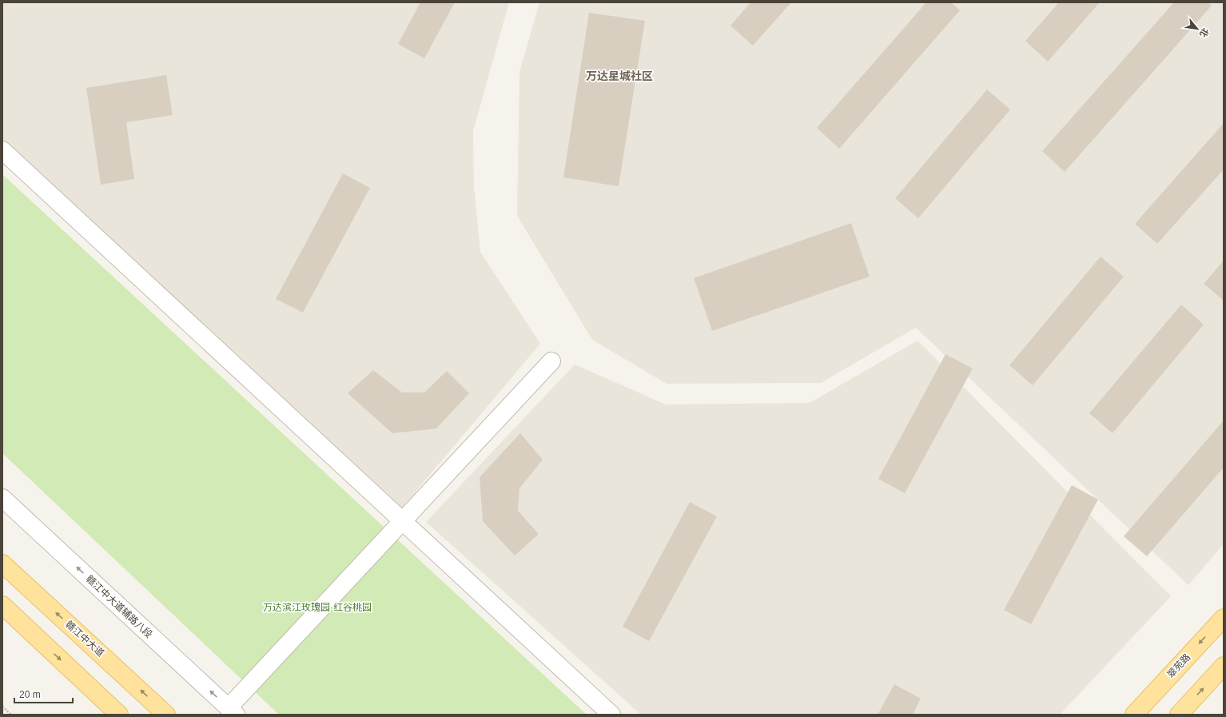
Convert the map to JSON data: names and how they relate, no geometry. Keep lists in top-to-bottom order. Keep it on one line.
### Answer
{"streets":{"main road":["赣江中大道","翠苑路"],"street":["赣江中大道辅路八段"]},"one_way":["赣江中大道辅路八段"],"districts":["万达星城社区"],"parks":["万达滨江玫瑰园·红谷桃园"],"scale_bar":"20 m","north":"bottom right"}
